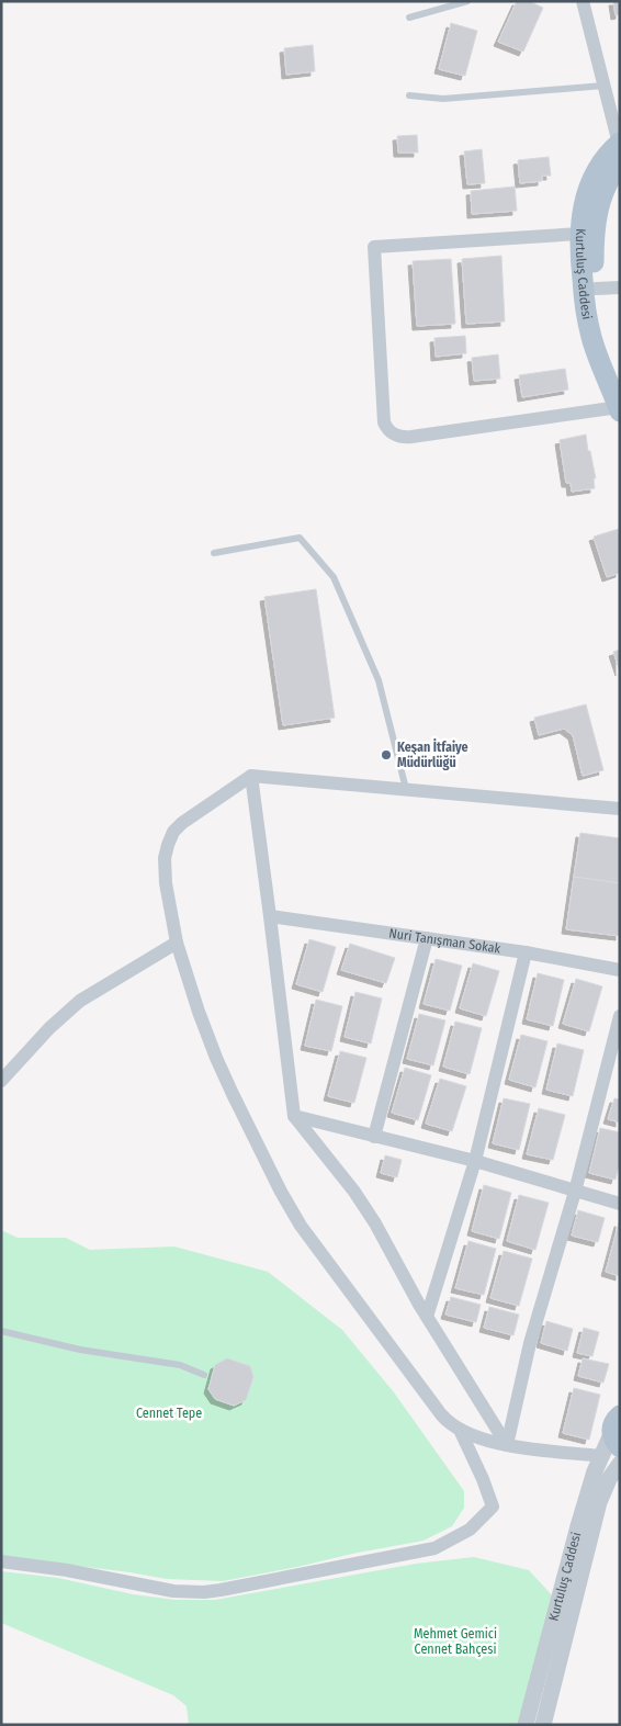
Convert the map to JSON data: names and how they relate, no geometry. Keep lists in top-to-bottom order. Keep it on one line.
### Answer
{"streets":{"main road":["Kurtuluş Caddesi"],"street":["Nuri Tanışman Sokak"]},"parks":["Cennet Tepe","Mehmet Gemici Cennet Bahçesi"],"places":["Keşan İtfaiye Müdürlüğü"]}
